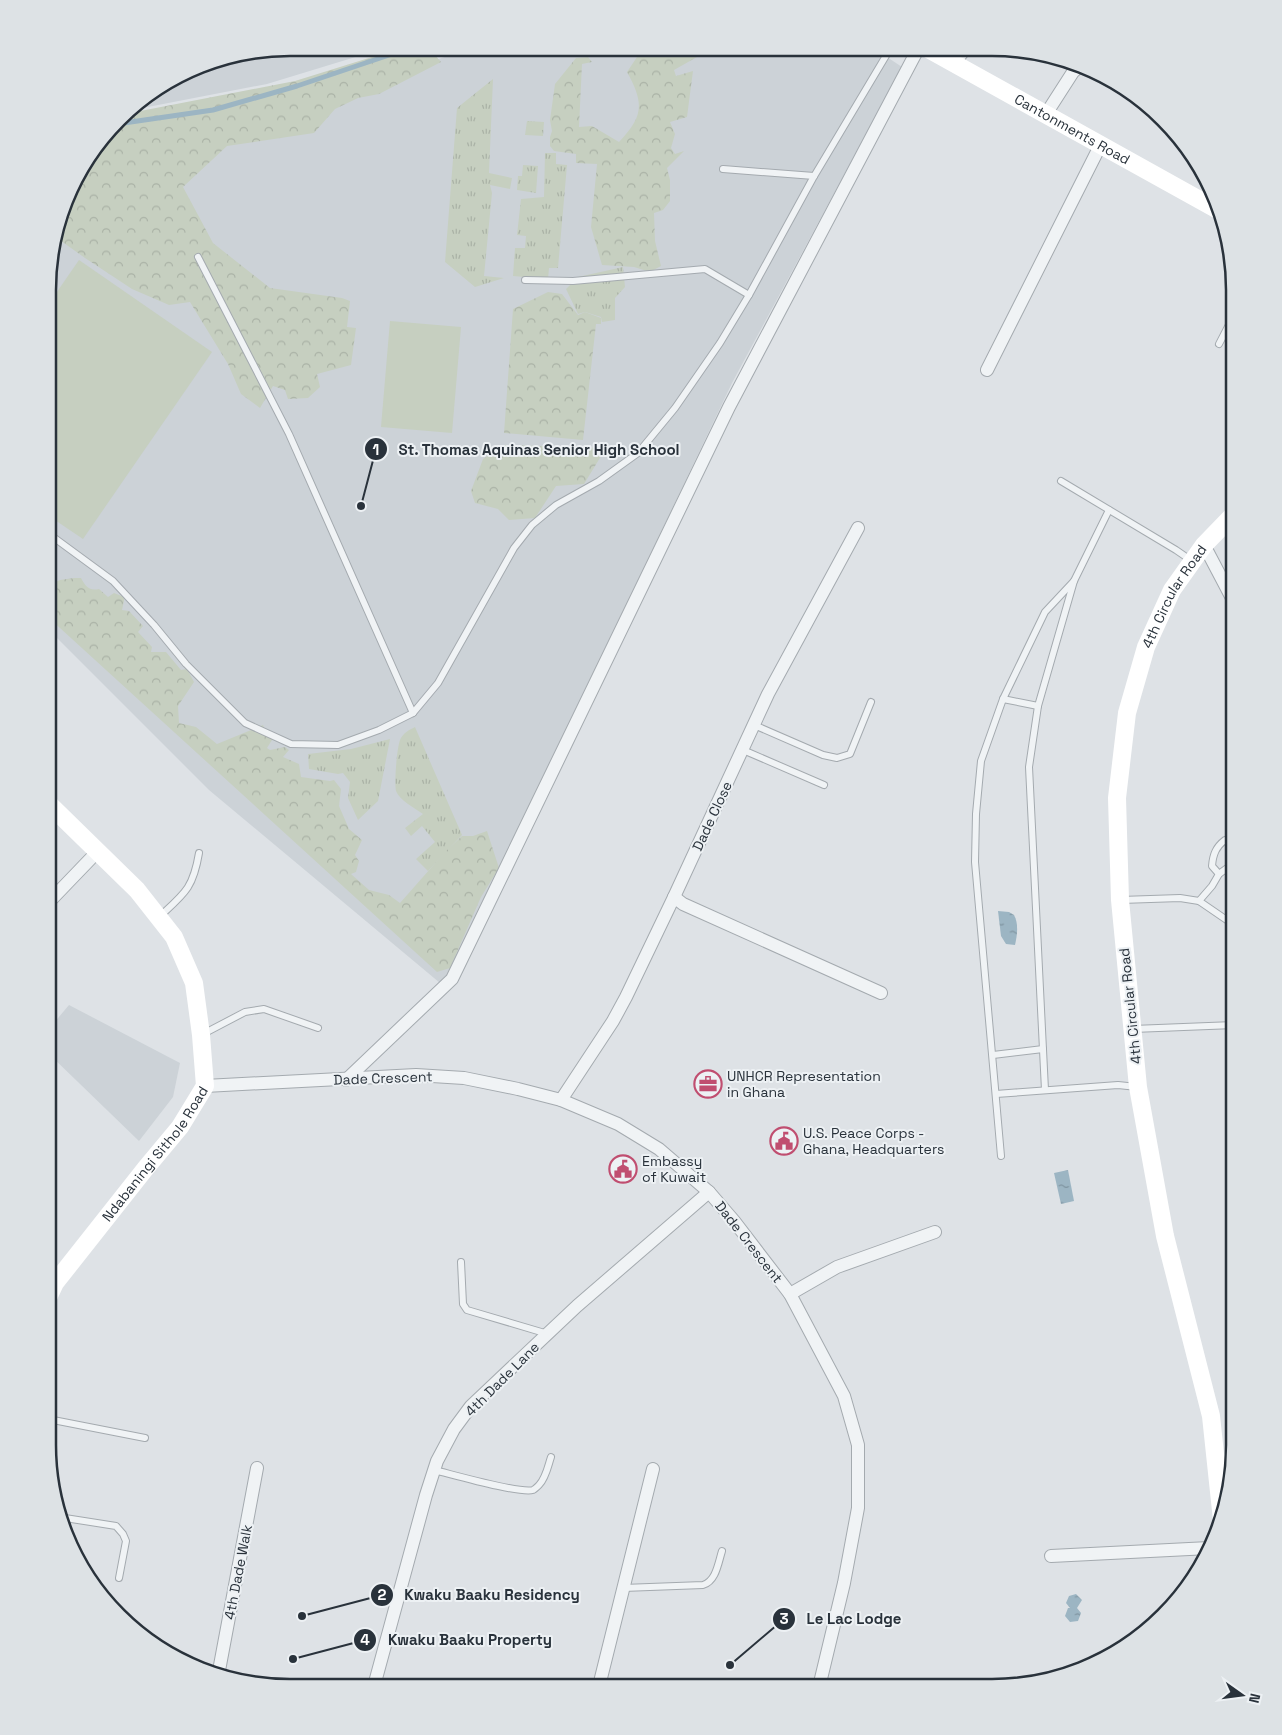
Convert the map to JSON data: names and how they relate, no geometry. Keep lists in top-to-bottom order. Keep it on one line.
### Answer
{"streets":{"street":["Cantonments Road","4th Circular Road","Dade Close","Dade Crescent","Ndabaningi Sithole Road","4th Dade Lane","4th Dade Walk"]},"crossings":[["Dade Close","Dade Crescent"],["Dade Crescent","Ndabaningi Sithole Road"],["Dade Crescent","4th Dade Lane"]],"places":{"other":["St. Thomas Aquinas Senior High School","Kwaku Baaku Residency","Kwaku Baaku Property","Le Lac Lodge"],"office":["UNHCR Representation in Ghana"],"public building":["U.S. Peace Corps - Ghana, Headquarters","Embassy of Kuwait"]},"north":"right"}
